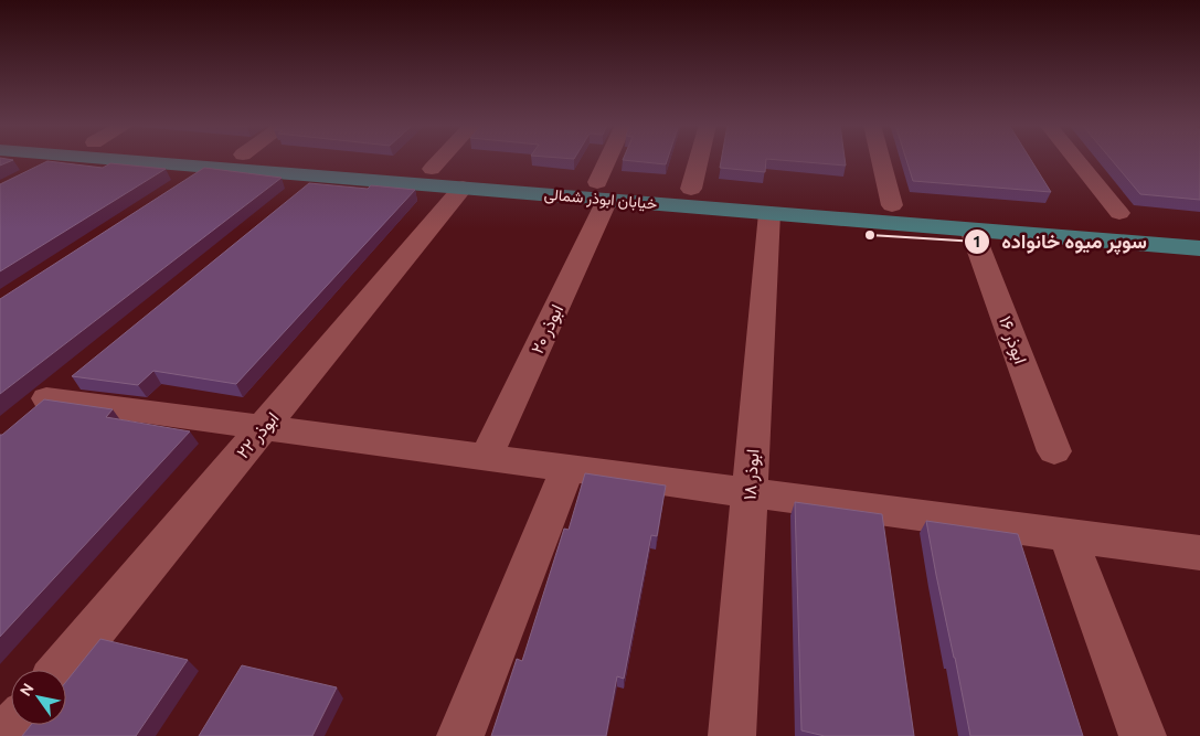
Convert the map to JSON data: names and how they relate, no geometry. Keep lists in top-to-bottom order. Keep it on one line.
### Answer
{"streets":{"main road":["خیابان ابوذر شمالی"],"street":["ابوذر ۲۰","ابوذر ۱۶","ابوذر ۲۲","ابوذر ۱۸"]},"crossings":[["خیابان ابوذر شمالی","ابوذر ۲۰"],["خیابان ابوذر شمالی","ابوذر ۱۶"],["خیابان ابوذر شمالی","ابوذر ۲۲"],["خیابان ابوذر شمالی","ابوذر ۱۸"]],"places":["سوپر میوه خانواده"],"north":"top left"}
